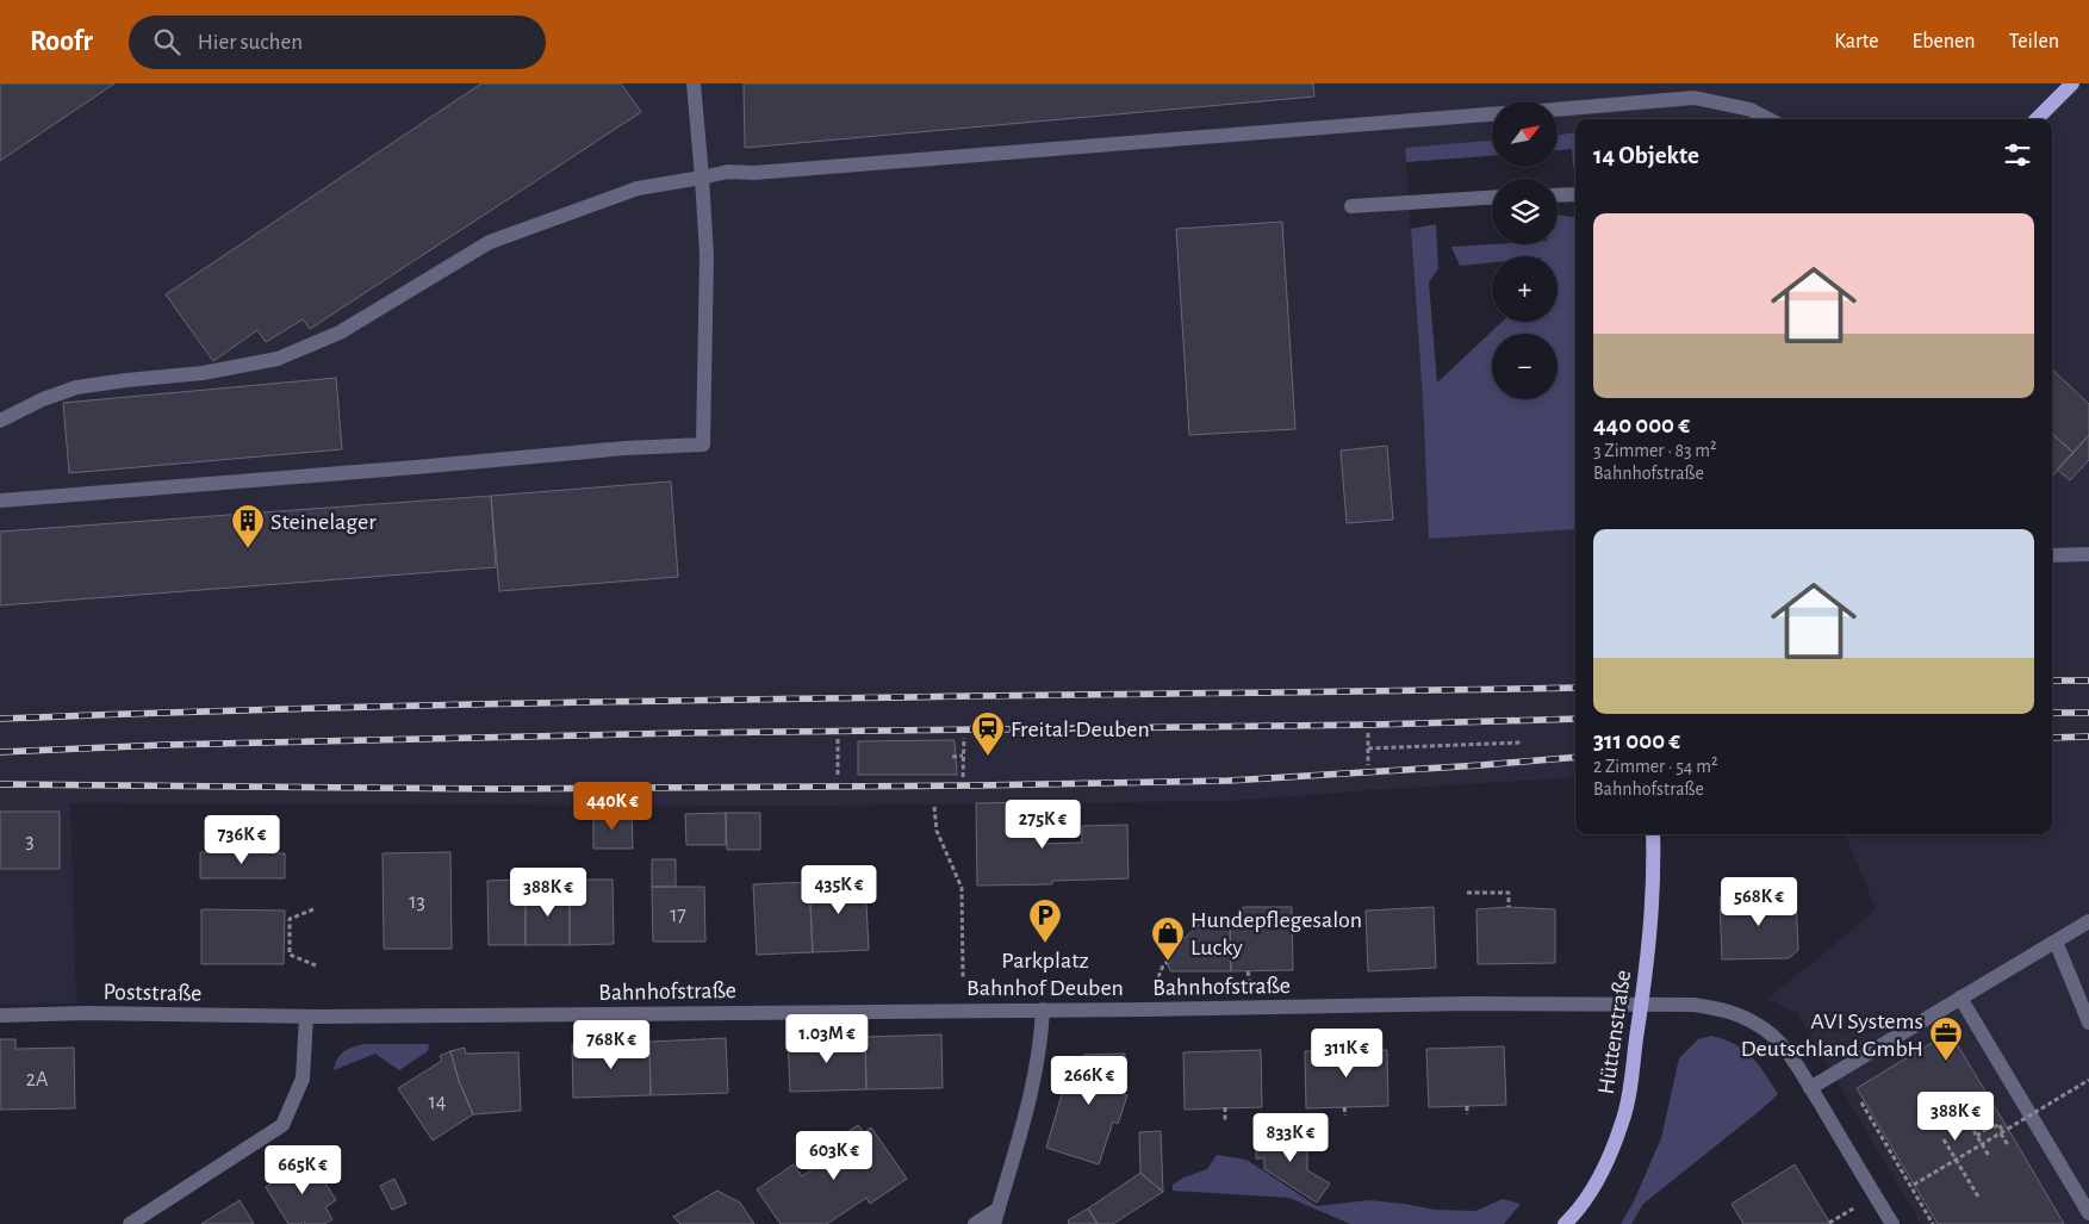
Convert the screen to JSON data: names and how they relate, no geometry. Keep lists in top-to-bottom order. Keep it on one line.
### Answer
{"streets":{"main road":["Hüttenstraße"],"street":["Bahnhofstraße","Poststraße"]},"crossings":[["Bahnhofstraße","Poststraße"],["Bahnhofstraße","Hüttenstraße"]],"places":{"building":["Steinelager"],"station":["Freital-Deuben"],"parking":["Parkplatz Bahnhof Deuben"],"shop":["Hundepflegesalon Lucky"],"office":["AVI Systems Deutschland GmbH"]},"house_numbers":["3","13","17","2A","14"],"north":"top right","page":{"header":"Roofr","search":"Hier suchen","nav":["Karte","Ebenen","Teilen"],"map_buttons":["+","−"],"heading":"14 Objekte","list":[{"name":"440 000 €","note":"3 Zimmer · 83 m² · Bahnhofstraße"},{"name":"311 000 €","note":"2 Zimmer · 54 m² · Bahnhofstraße"}],"price":["440K €","275K €","736K €","435K €","388K €","568K €","1.03M €","768K €","311K €","266K €","388K €","833K €","603K €","665K €"]}}
